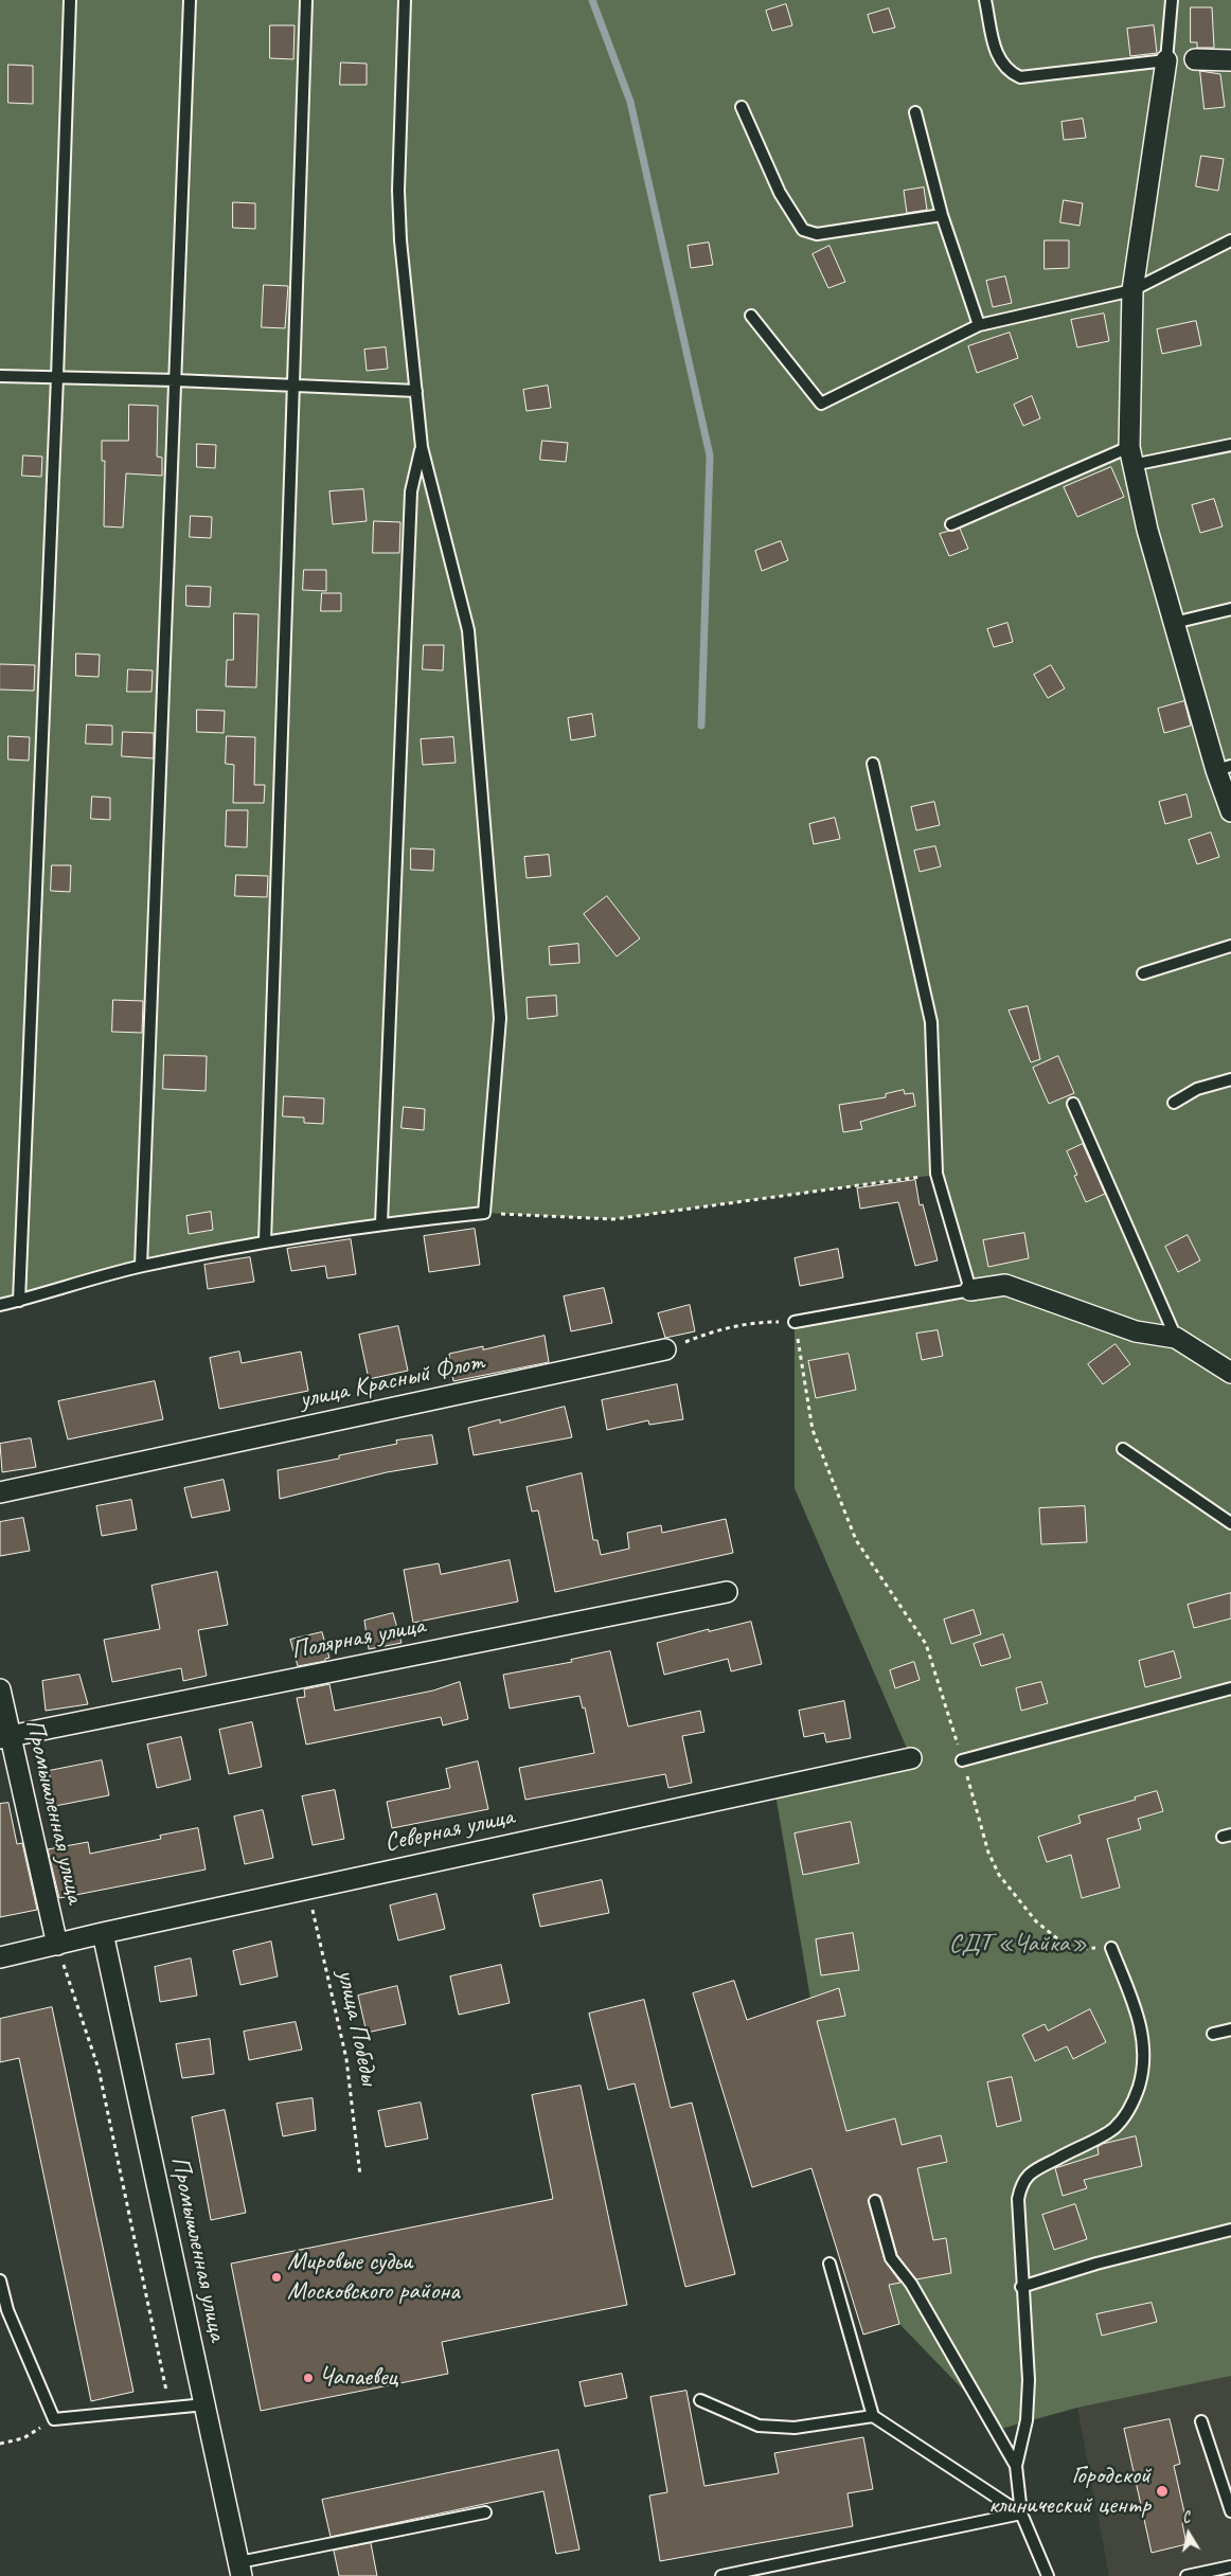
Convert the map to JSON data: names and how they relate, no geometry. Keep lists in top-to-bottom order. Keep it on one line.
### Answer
{"streets":{"street":["улица Красный Флот","Полярная улица","Промышленная улица","Северная улица"],"path":["улица Победы"]},"crossings":[["Полярная улица","Промышленная улица"],["Промышленная улица","Северная улица"],["Северная улица","улица Победы"]],"parks":["СДТ «Чайка»"],"places":["Мировые судьи Московского района","Чапаевец","Городской клинический центр"],"north":"top"}
